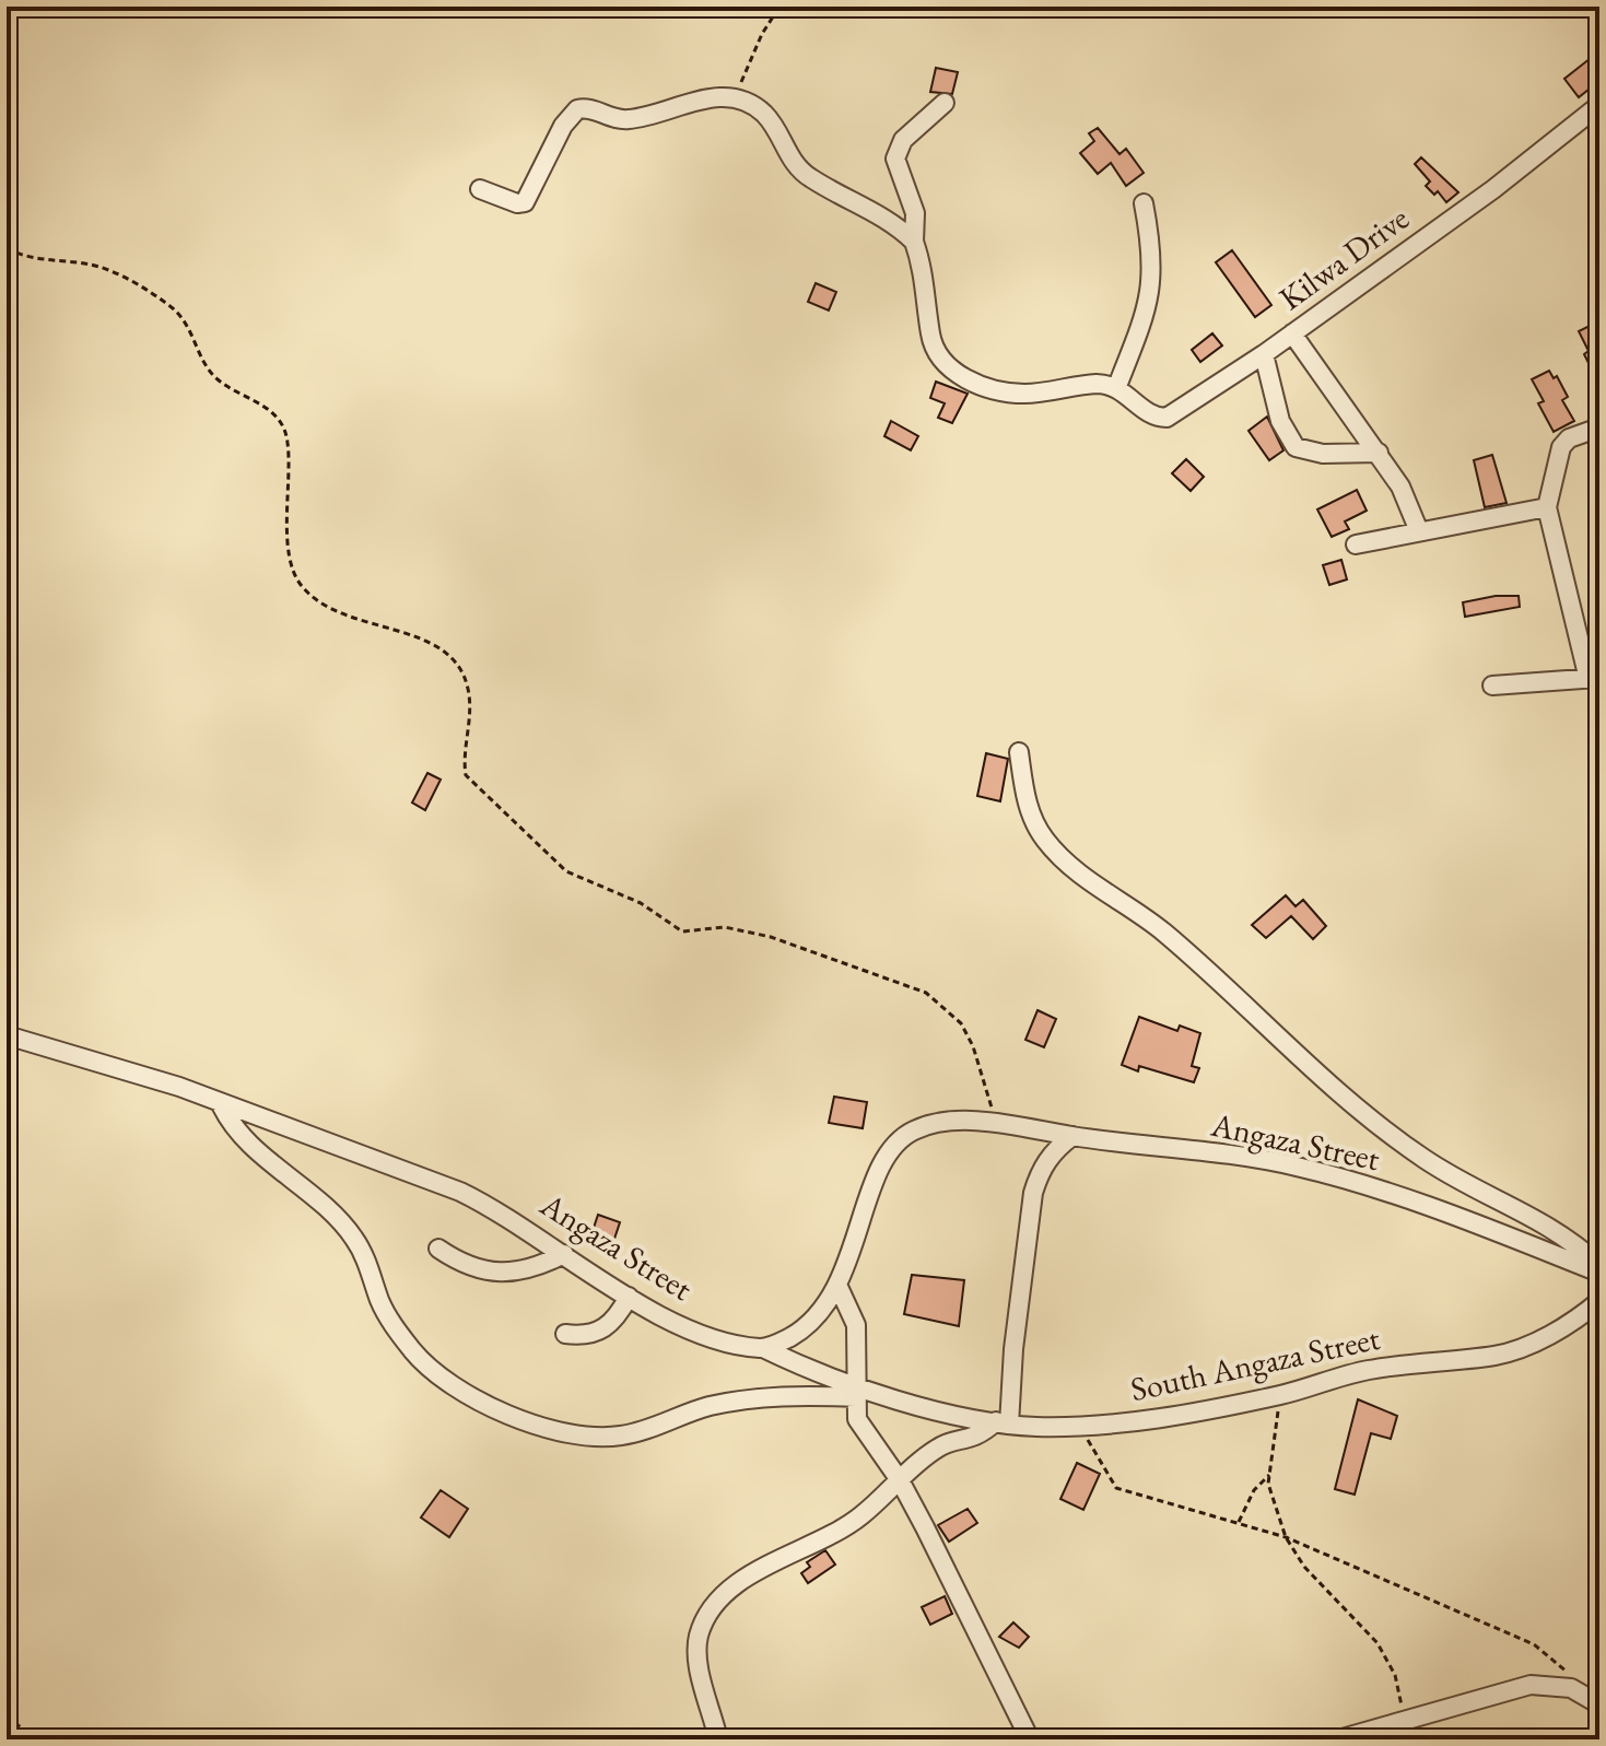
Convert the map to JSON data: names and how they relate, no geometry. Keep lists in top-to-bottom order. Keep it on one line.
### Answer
{"streets":{"street":["Kilwa Drive","Angaza Street","South Angaza Street"]},"crossings":[["Angaza Street","South Angaza Street"]]}
